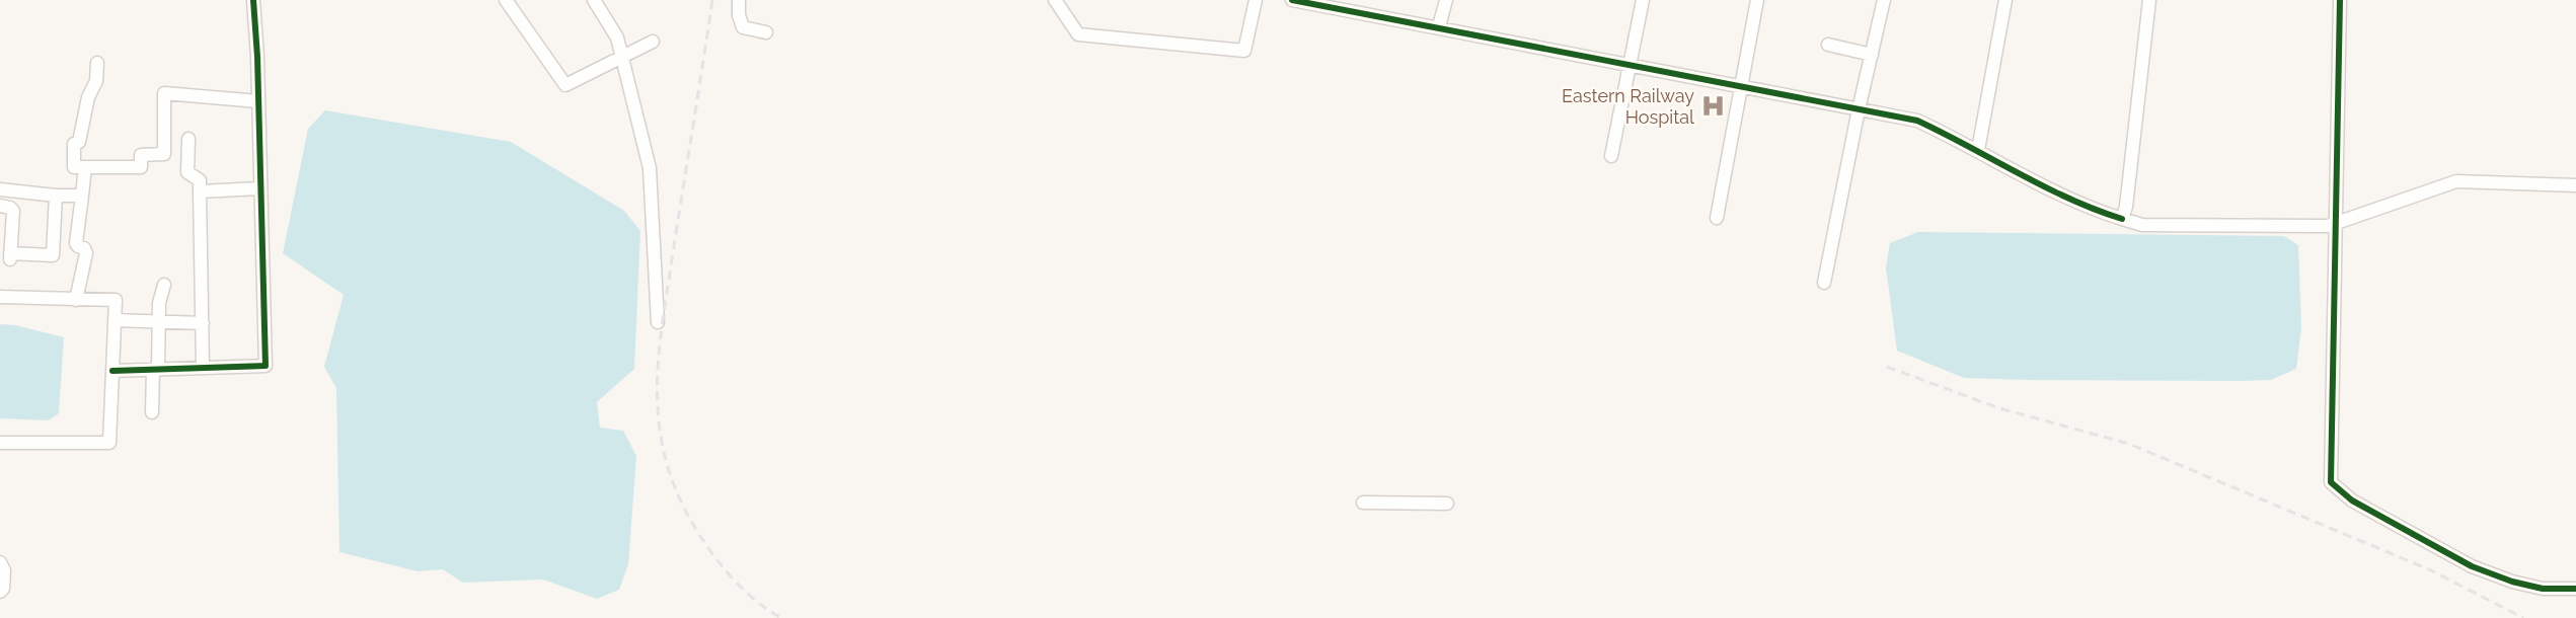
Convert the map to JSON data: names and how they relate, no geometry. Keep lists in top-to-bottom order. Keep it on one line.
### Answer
{"places":{"hospital":["Eastern Railway Hospital"]}}
